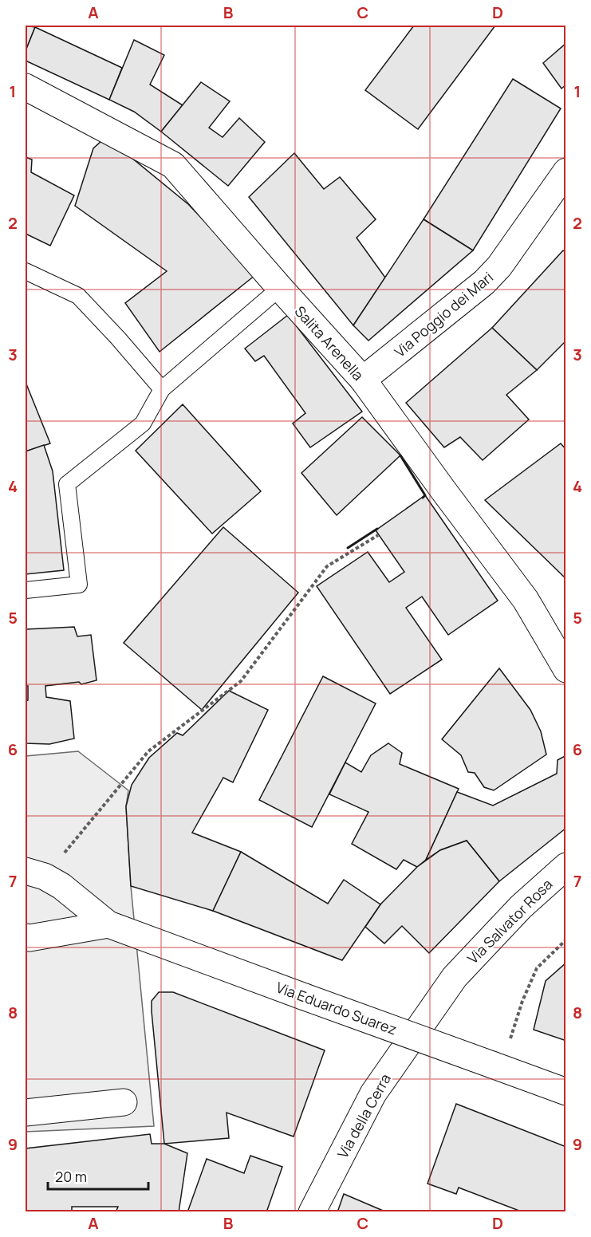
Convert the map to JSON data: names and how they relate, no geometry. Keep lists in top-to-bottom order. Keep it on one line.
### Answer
{"streets":{"street":["Via Poggio dei Mari","Salita Arenella","Via Salvator Rosa","Via Eduardo Suarez","Via della Cerra"]},"crossings":[["Via Poggio dei Mari","Salita Arenella"],["Via Salvator Rosa","Via della Cerra"]],"scale_bar":"20 m","grid":{"columns":["A","B","C","D"],"rows":["1","2","3","4","5","6","7","8","9"]}}
